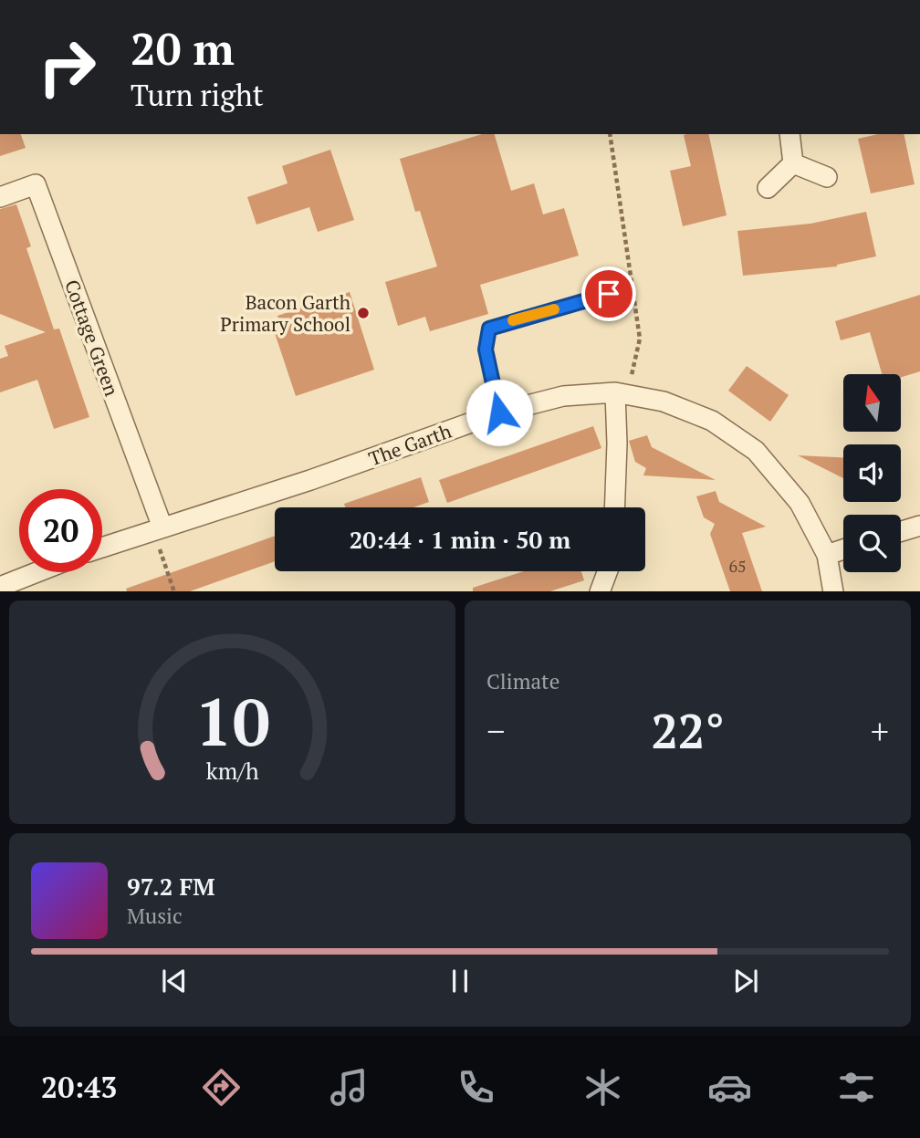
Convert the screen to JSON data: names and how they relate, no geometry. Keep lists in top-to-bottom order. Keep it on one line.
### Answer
{"streets":{"street":["Cottage Green","The Garth"]},"crossings":[["Cottage Green","The Garth"]],"places":["Bacon Garth Primary School"],"house_numbers":["65"],"north":"top","page":{"turn":["20 m","Turn right"],"limit":"20","trip":"20:44 · 1 min · 50 m","tile":"Climate","heat":["−","22°","+"],"song":["97.2 FM","Music"],"tabs":"20:43","gauge":["10","km/h"]}}
